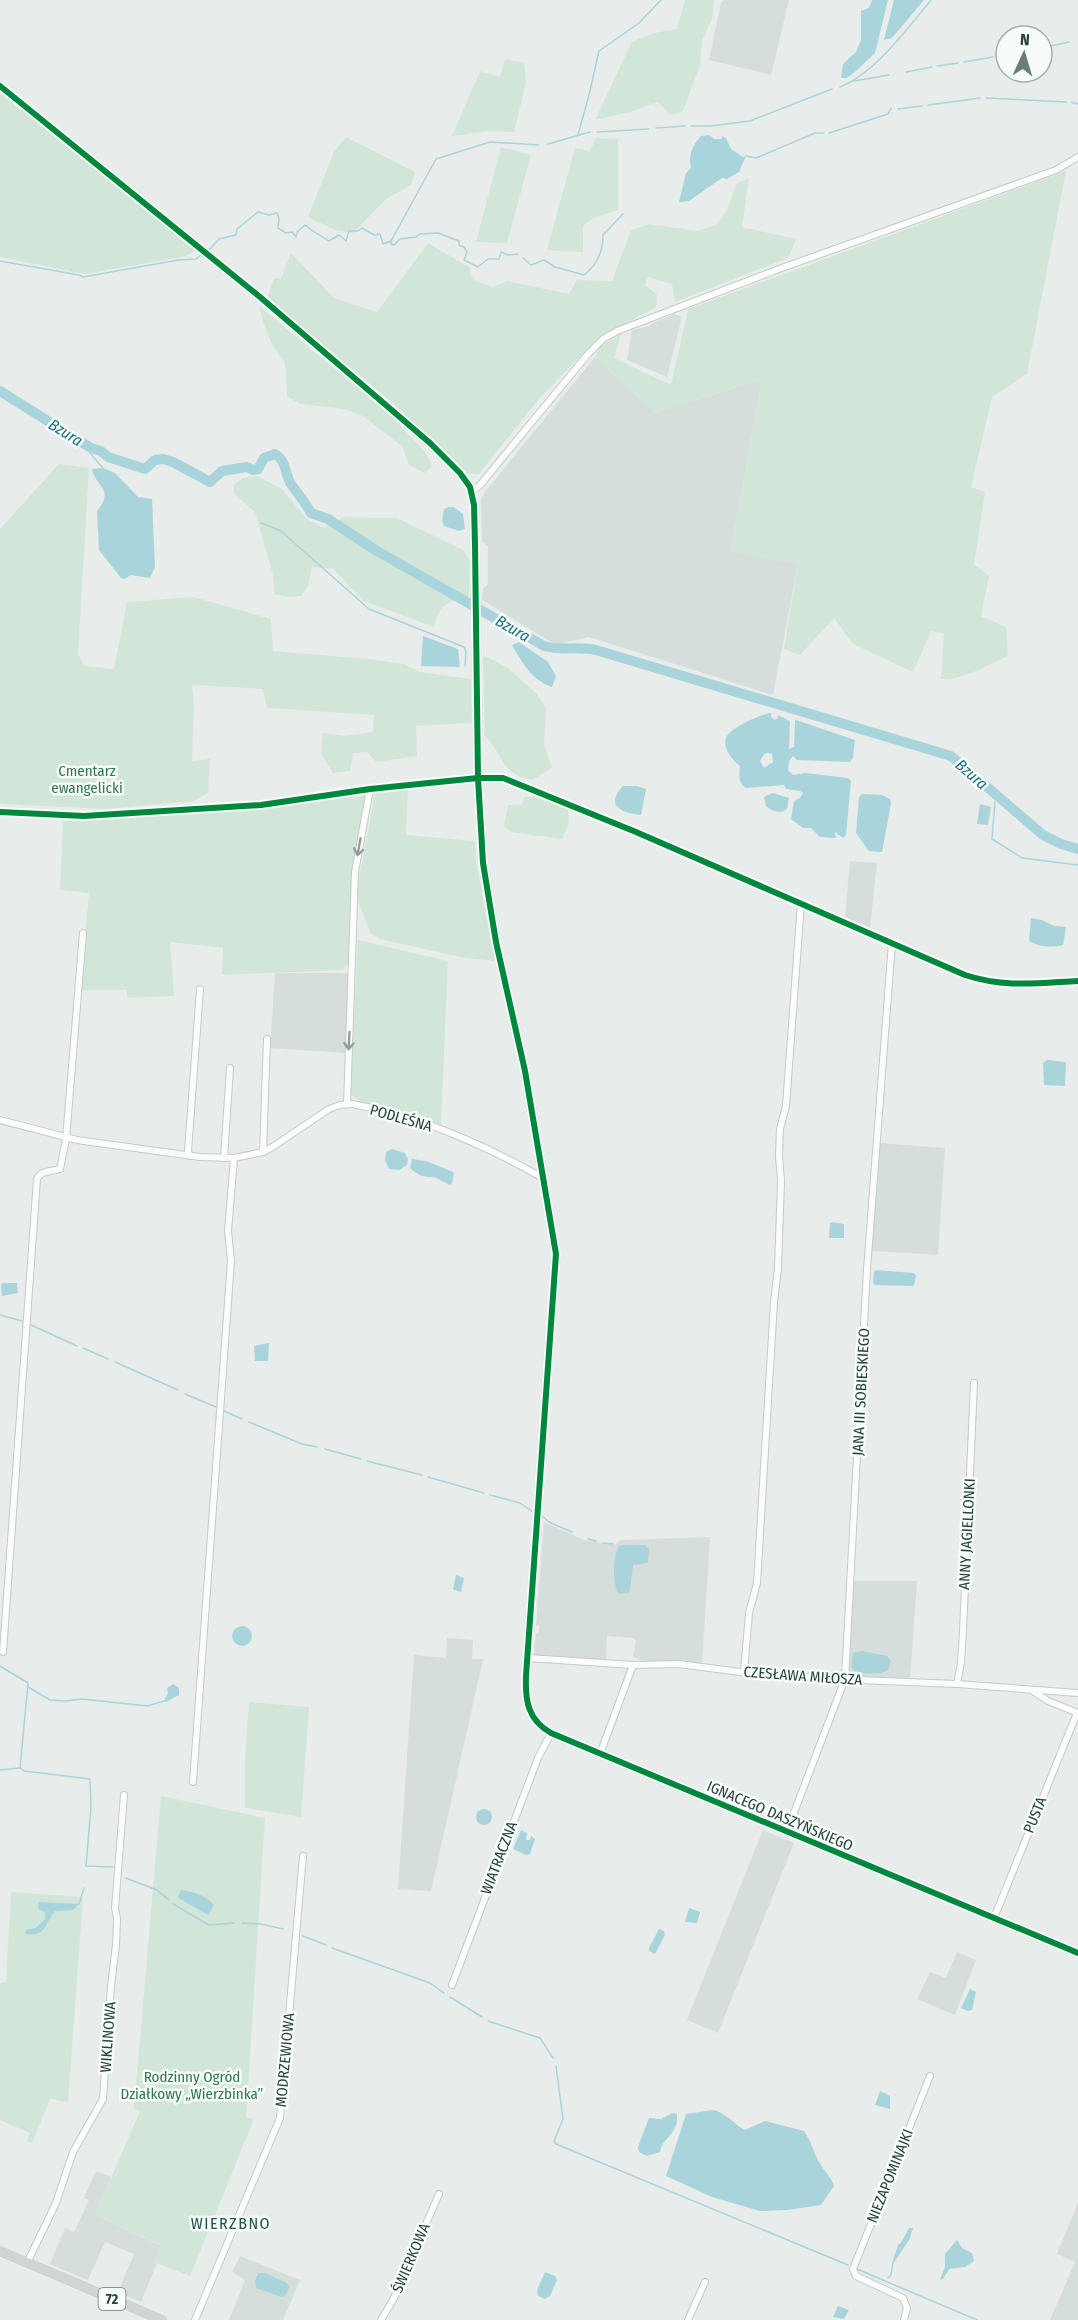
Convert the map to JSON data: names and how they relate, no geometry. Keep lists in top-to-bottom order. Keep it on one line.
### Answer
{"streets":{"main road":["72"],"street":["PODLEŚNA","JANA III SOBIESKIEGO","ANNY JAGIELLONKI","CZESŁAWA MIŁOSZA","PUSTA","IGNACEGO DASZYŃSKIEGO","WIATRACZNA","WIKLINOWA","MODRZEWIOWA","NIEZAPOMINAJKI","ŚWIERKOWA"]},"crossings":[["PODLEŚNA","IGNACEGO DASZYŃSKIEGO"],["JANA III SOBIESKIEGO","CZESŁAWA MIŁOSZA"],["JANA III SOBIESKIEGO","IGNACEGO DASZYŃSKIEGO"],["ANNY JAGIELLONKI","CZESŁAWA MIŁOSZA"],["CZESŁAWA MIŁOSZA","IGNACEGO DASZYŃSKIEGO"],["PUSTA","IGNACEGO DASZYŃSKIEGO"],["IGNACEGO DASZYŃSKIEGO","WIATRACZNA"],["WIKLINOWA","72"]],"districts":["WIERZBNO"],"water":["Bzura"],"parks":["Cmentarz ewangelicki","Rodzinny Ogród Działkowy „Wierzbinka”"],"north":"top"}
